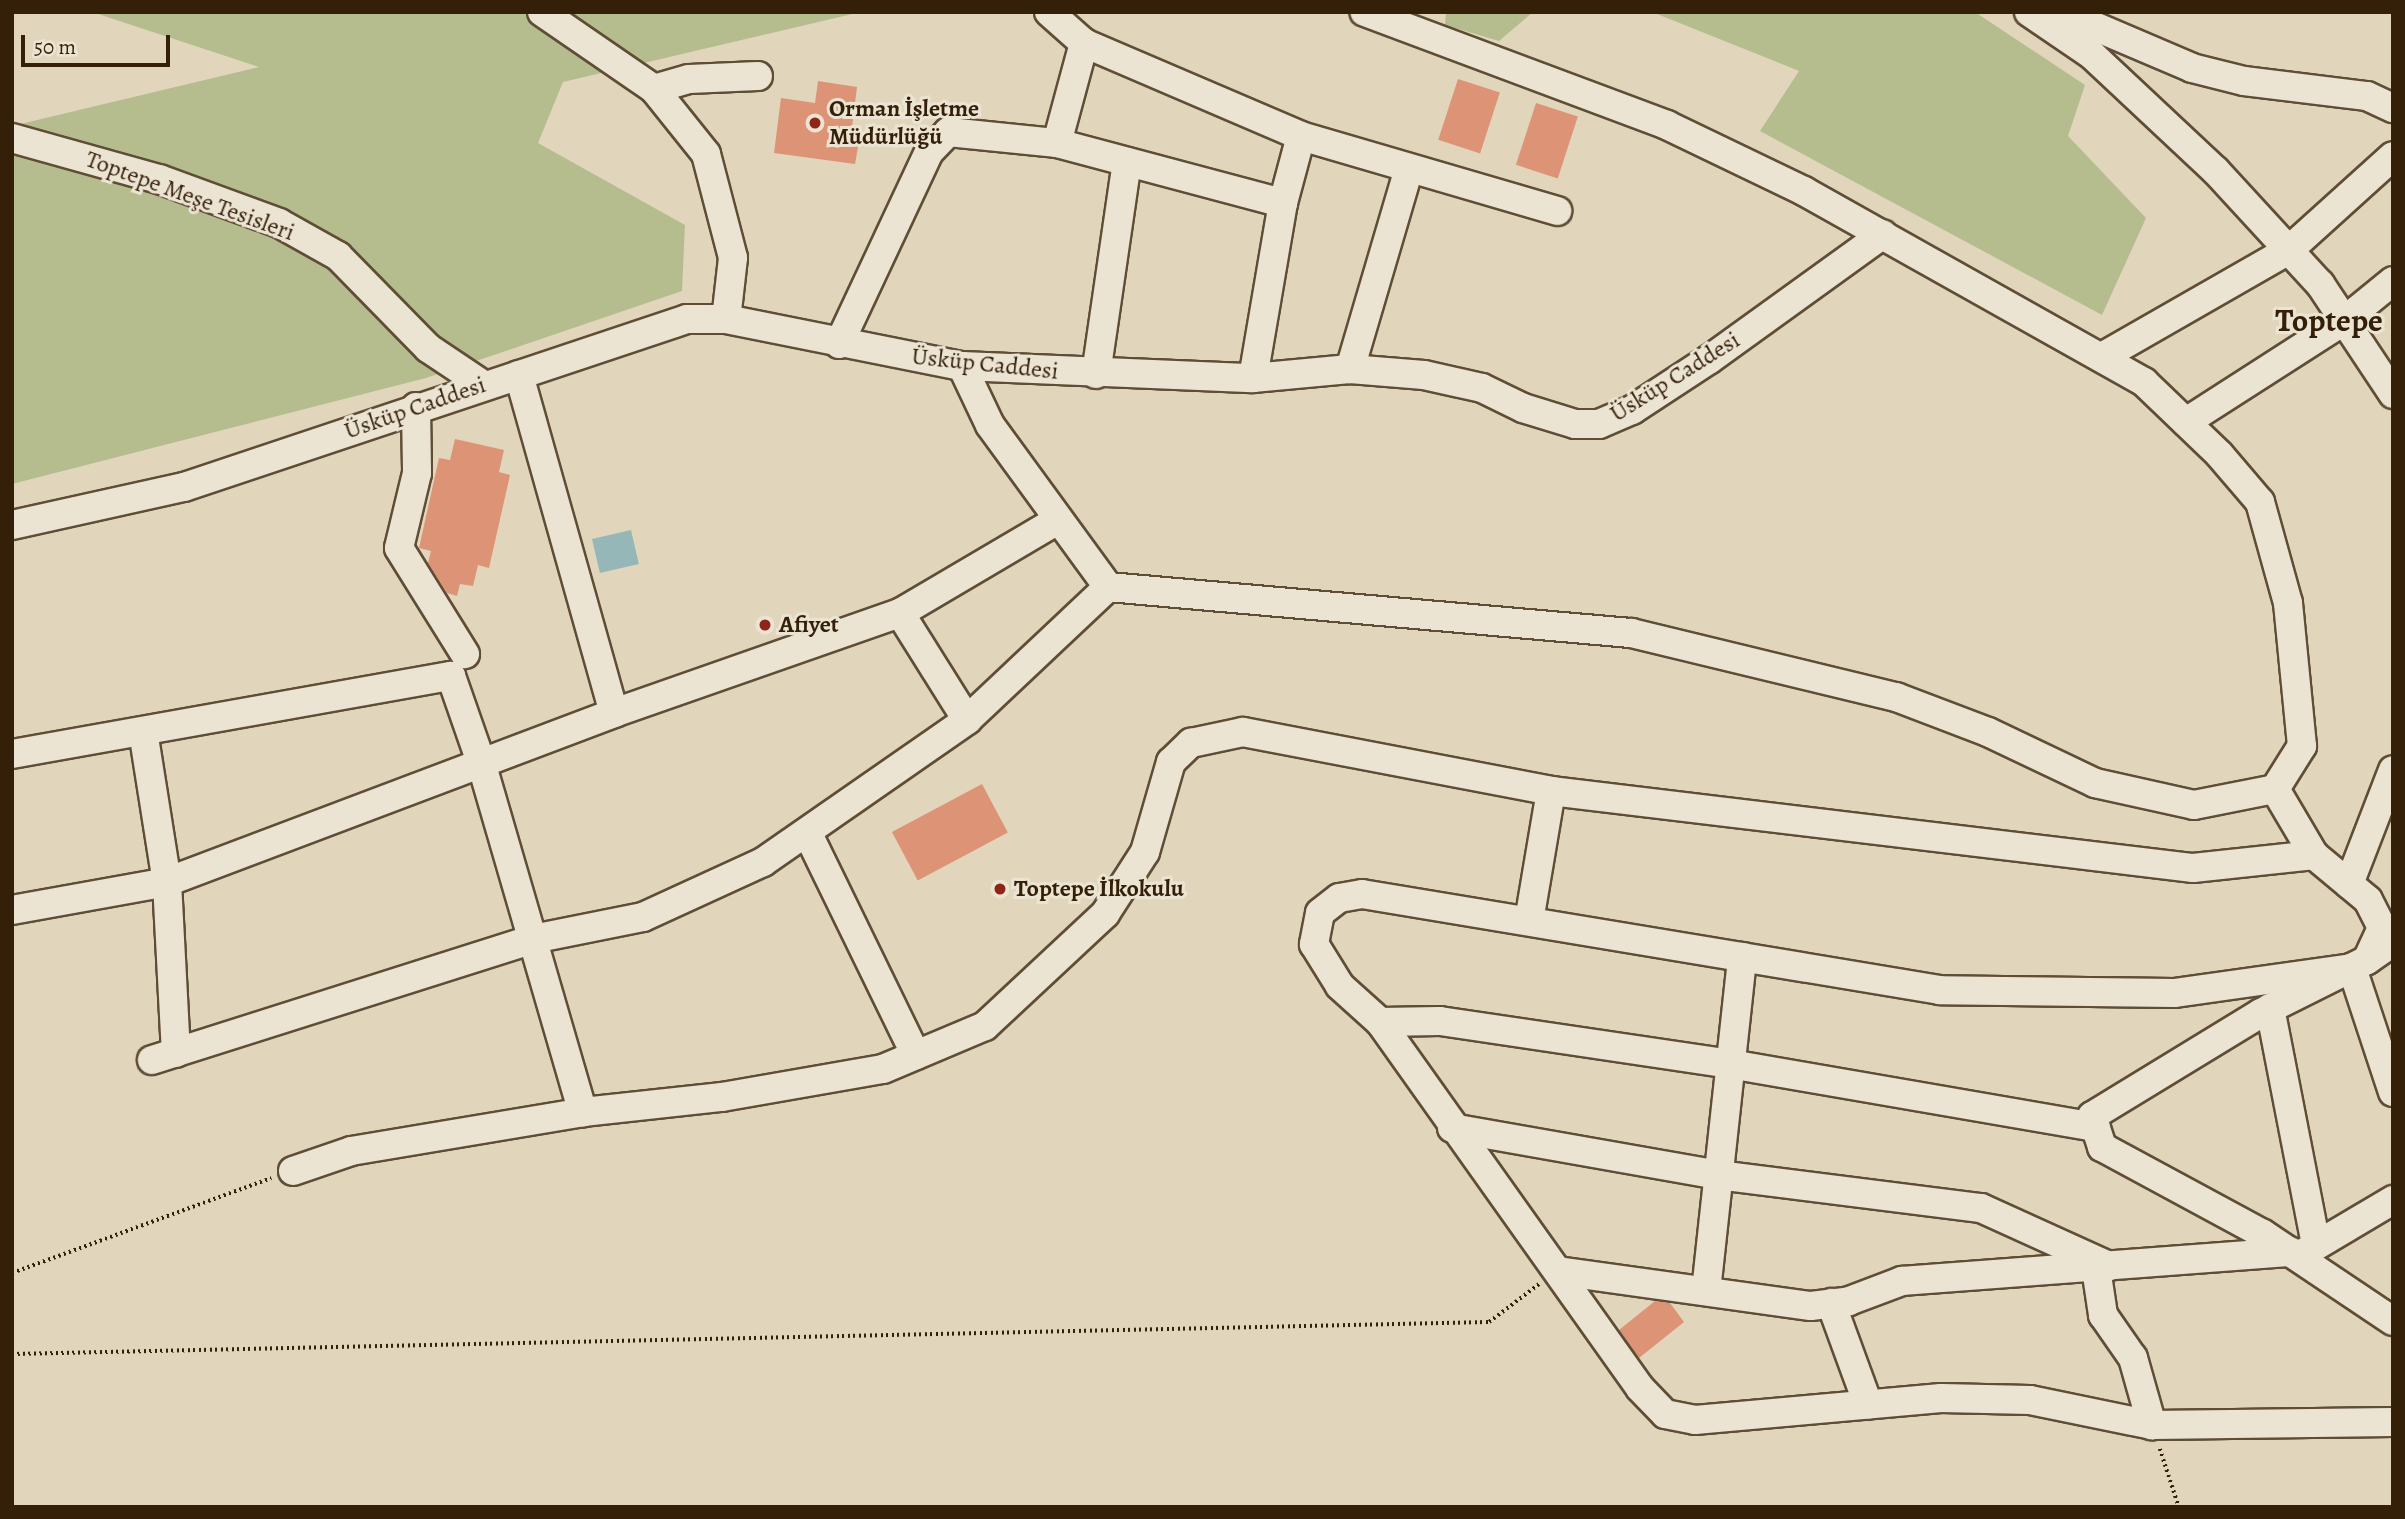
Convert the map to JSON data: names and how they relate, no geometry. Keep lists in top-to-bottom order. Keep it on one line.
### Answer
{"streets":{"street":["Toptepe Meşe Tesisleri","Üsküp Caddesi"]},"crossings":[["Toptepe Meşe Tesisleri","Üsküp Caddesi"]],"districts":["Toptepe"],"places":["Orman İşletme Müdürlüğü","Afiyet","Toptepe İlkokulu"],"scale_bar":"50 m"}
